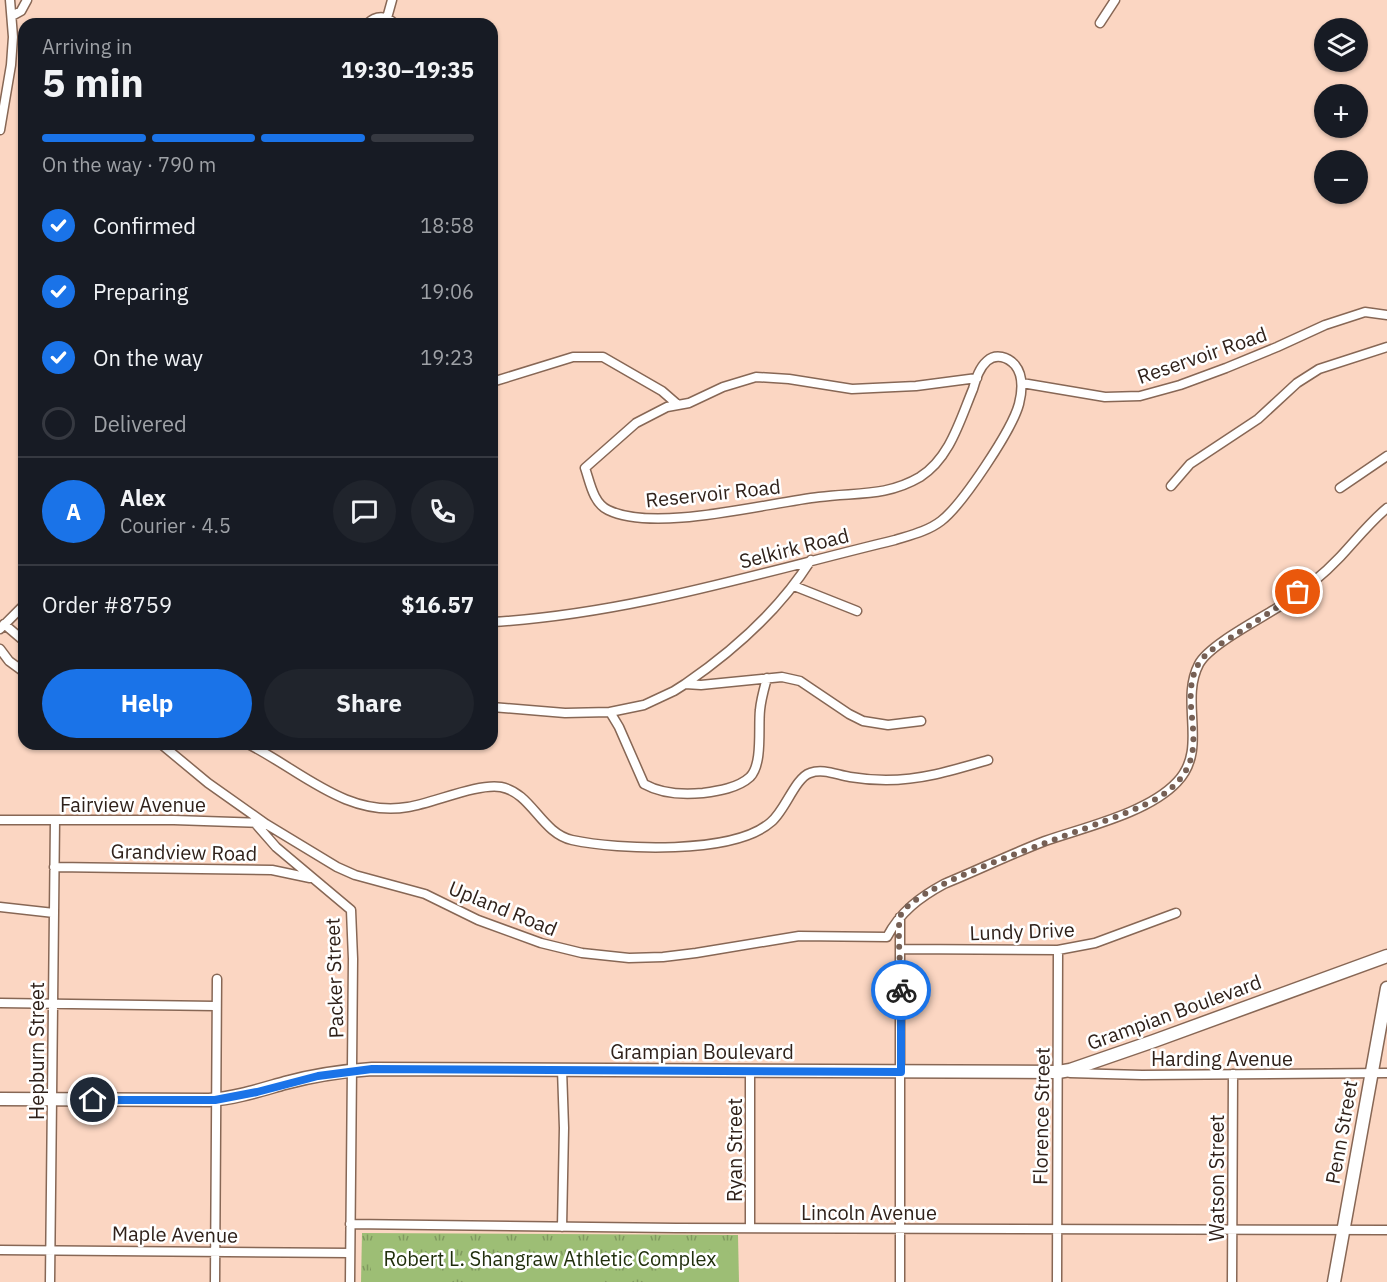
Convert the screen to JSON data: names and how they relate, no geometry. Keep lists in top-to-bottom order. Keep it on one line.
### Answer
{"streets":{"street":["Reservoir Road","Selkirk Road","Fairview Avenue","Grandview Road","Upland Road","Lundy Drive","Packer Street","Grampian Boulevard","Hepburn Street","Harding Avenue","Florence Street","Penn Street","Ryan Street","Watson Street","Lincoln Avenue","Maple Avenue"]},"crossings":[["Reservoir Road","Selkirk Road"],["Fairview Avenue","Upland Road"],["Fairview Avenue","Packer Street"],["Fairview Avenue","Hepburn Street"],["Grandview Road","Packer Street"],["Grandview Road","Hepburn Street"],["Lundy Drive","Florence Street"],["Packer Street","Grampian Boulevard"],["Packer Street","Lincoln Avenue"],["Packer Street","Maple Avenue"],["Grampian Boulevard","Hepburn Street"],["Grampian Boulevard","Harding Avenue"],["Grampian Boulevard","Florence Street"],["Grampian Boulevard","Ryan Street"],["Hepburn Street","Maple Avenue"],["Harding Avenue","Florence Street"],["Harding Avenue","Penn Street"],["Harding Avenue","Watson Street"],["Florence Street","Lincoln Avenue"],["Penn Street","Lincoln Avenue"],["Ryan Street","Lincoln Avenue"],["Watson Street","Lincoln Avenue"]],"parks":["Robert L. Shangraw Athletic Complex"],"page":{"map_buttons":["+","−"],"heading":["5 min","Arriving in","19:30–19:35"],"panel":["Alex","Courier · 4.5","Order #8759","$16.57"],"bar":"On the way · 790 m","list":[["Confirmed","18:58"],["Preparing","19:06"],["On the way","19:23"],"Delivered"],"round":"A","buttons":["Help","Share"]}}
